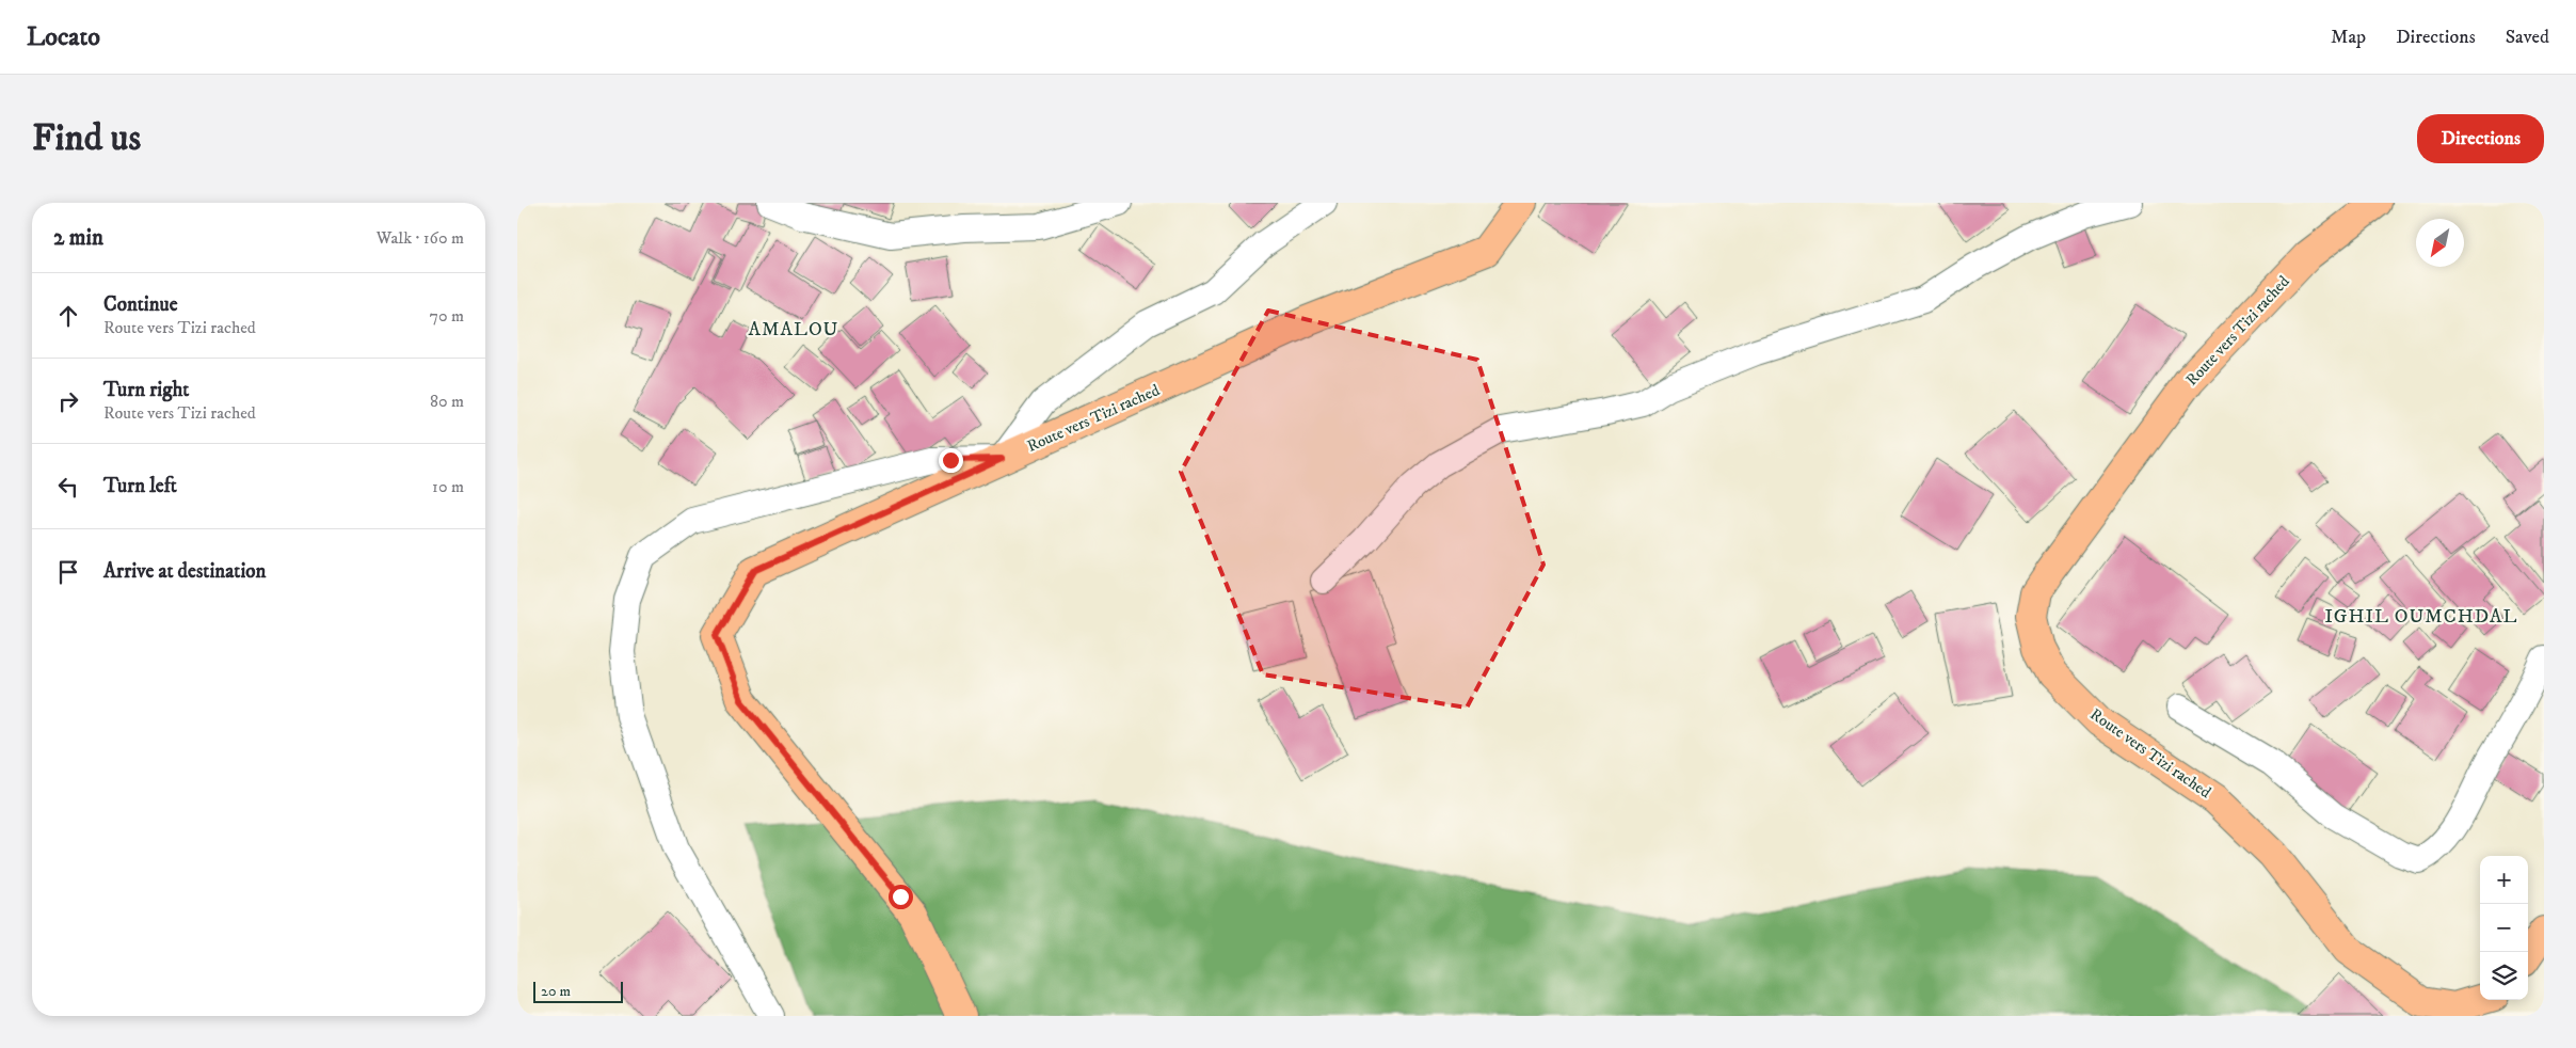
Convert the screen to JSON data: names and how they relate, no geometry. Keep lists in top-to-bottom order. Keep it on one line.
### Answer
{"streets":{"main road":["Route vers Tizi rached"]},"districts":["AMALOU","IGHIL OUMCHDAL"],"scale_bar":"20 m","north":"bottom left","page":{"header":"Locato","nav":["Map","Directions","Saved"],"buttons":"Directions","title":"Find us","heading":["2 min","Walk · 160 m"],"list":[["Continue","Route vers Tizi rached","70 m"],["Turn right","Route vers Tizi rached","80 m"],["Turn left","10 m"],"Arrive at destination"],"map_buttons":["+","−"],"scale":"20 m"}}
